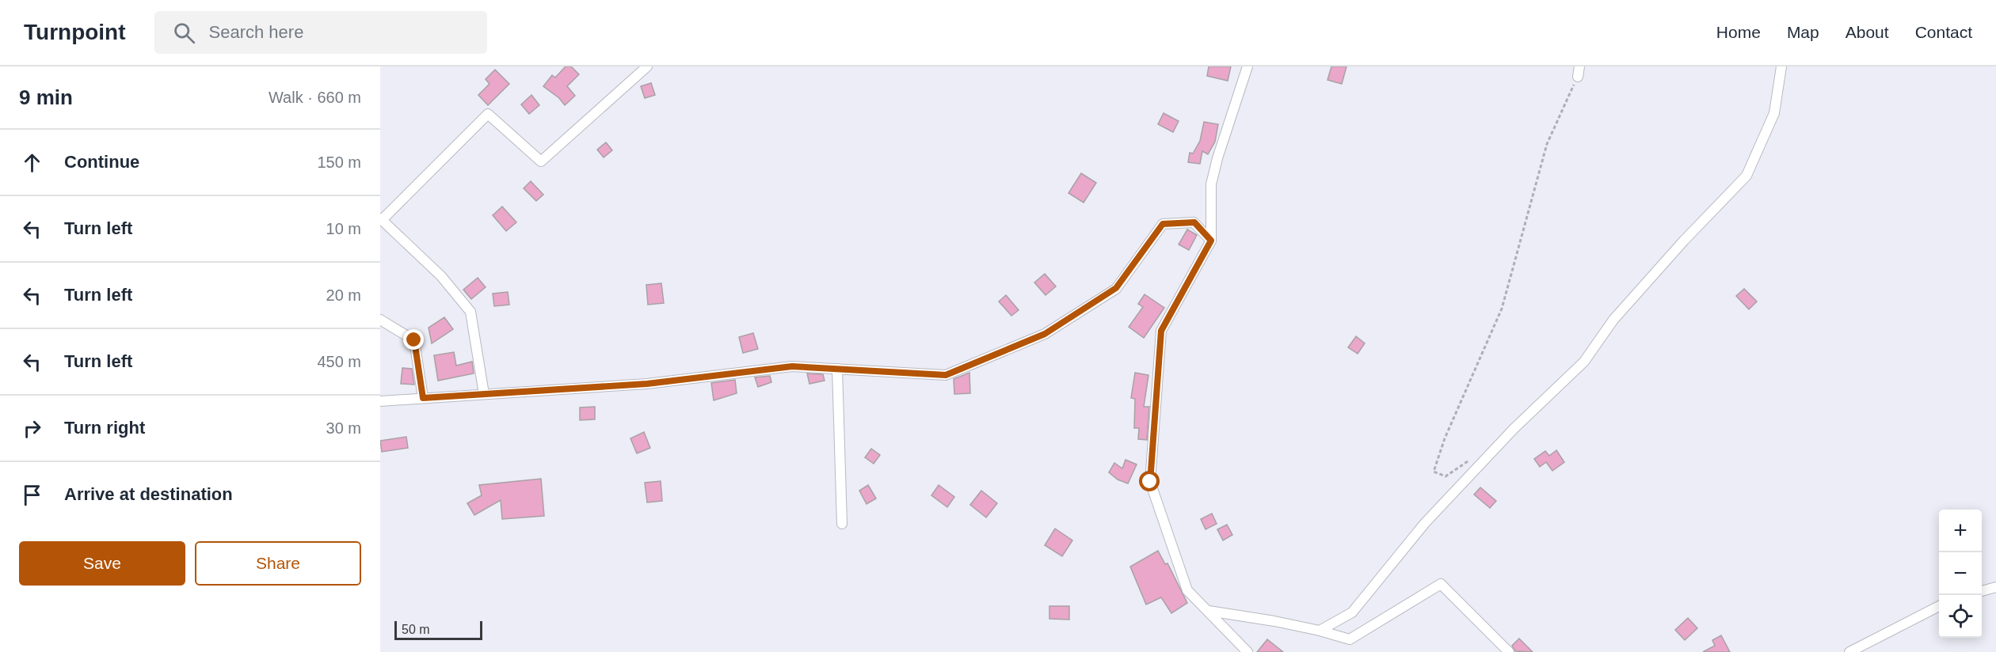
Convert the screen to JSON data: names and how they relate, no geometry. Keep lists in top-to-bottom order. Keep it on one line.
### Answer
{"scale_bar":"50 m","page":{"header":"Turnpoint","search":"Search here","nav":["Home","Map","About","Contact"],"heading":["9 min","Walk · 660 m"],"list":[["Continue","150 m"],["Turn left","10 m"],["Turn left","20 m"],["Turn left","450 m"],["Turn right","30 m"],"Arrive at destination"],"map_buttons":["+","−"],"buttons":["Save","Share"],"scale":"50 m"}}
